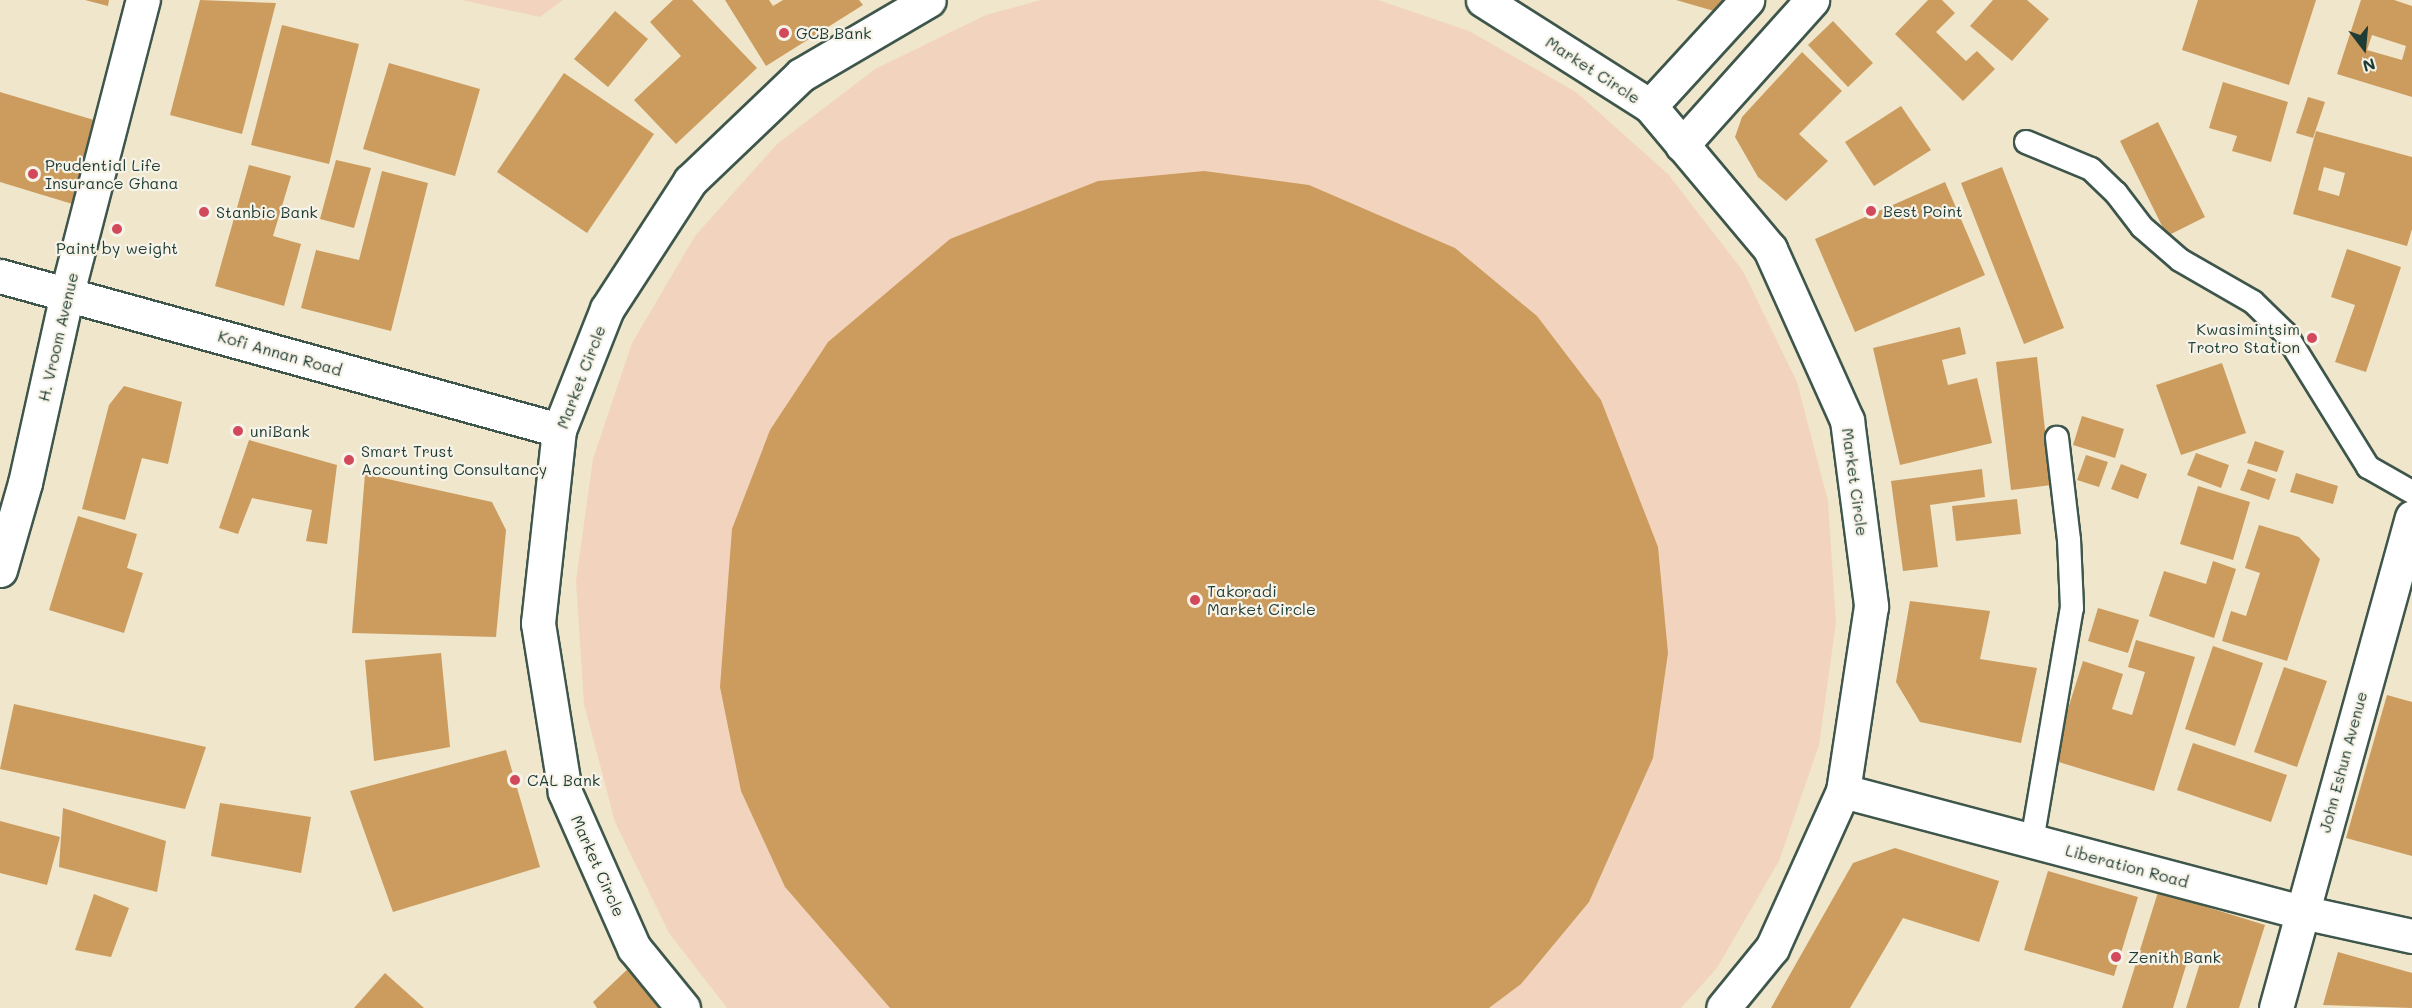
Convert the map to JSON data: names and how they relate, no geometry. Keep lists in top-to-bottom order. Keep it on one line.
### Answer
{"streets":{"street":["Market Circle","H. Vroom Avenue","Kofi Annan Road","John Eshun Avenue","Liberation Road"]},"crossings":[["Market Circle","Kofi Annan Road"],["Market Circle","Liberation Road"],["H. Vroom Avenue","Kofi Annan Road"],["John Eshun Avenue","Liberation Road"]],"places":["GCB Bank","Prudential Life Insurance Ghana","Best Point","Stanbic Bank","Paint by weight","Kwasimintsim Trotro Station","uniBank","Smart Trust Accounting Consultancy","Takoradi Market Circle","CAL Bank","Zenith Bank"],"north":"bottom"}
